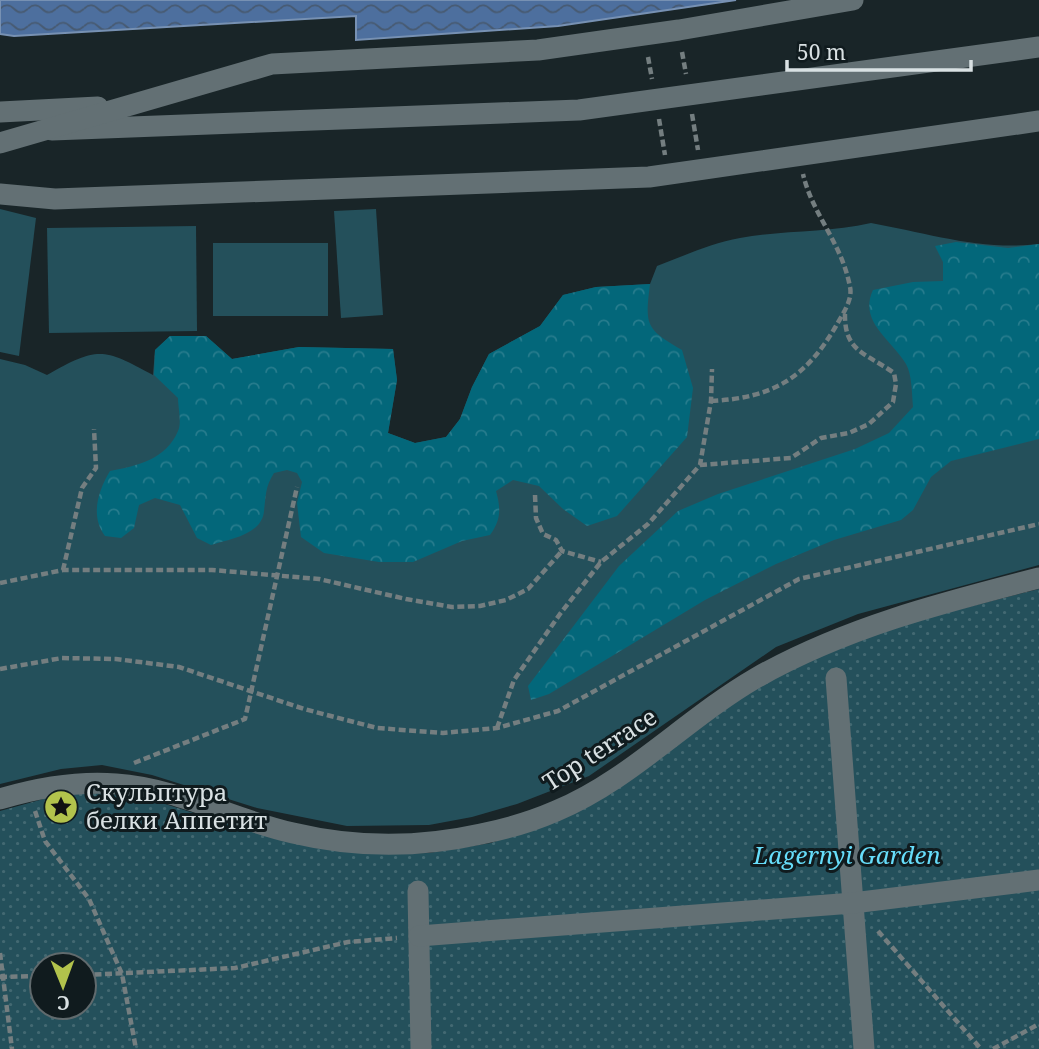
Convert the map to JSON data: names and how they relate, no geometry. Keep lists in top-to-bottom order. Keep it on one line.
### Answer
{"streets":{"street":["Top terrace"]},"parks":["Lagernyi Garden"],"places":{"place":["Скульптура белки Аппетит"]},"scale_bar":"50 m","north":"bottom"}
